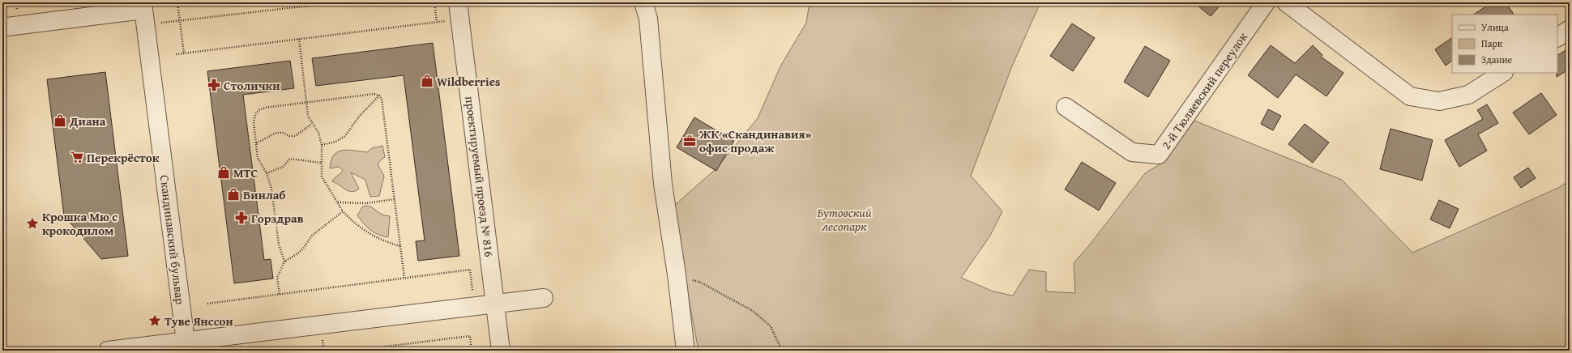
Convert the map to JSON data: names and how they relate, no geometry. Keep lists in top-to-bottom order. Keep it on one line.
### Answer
{"streets":{"street":["2-й Тюляевский переулок","проектируемый проезд № 816","Скандинавский бульвар"]},"parks":["Бутовский лесопарк"],"places":{"shop":["Wildberries","Диана","МТС","Винлаб"],"pharmacy":["Столички","Горздрав"],"office":["ЖК «Скандинавия» офис продаж"],"supermarket":["Перекрёсток"],"place":["Крошка Мю с крокодилом","Туве Янссон"]},"legend":["Улица","Парк","Здание"]}
